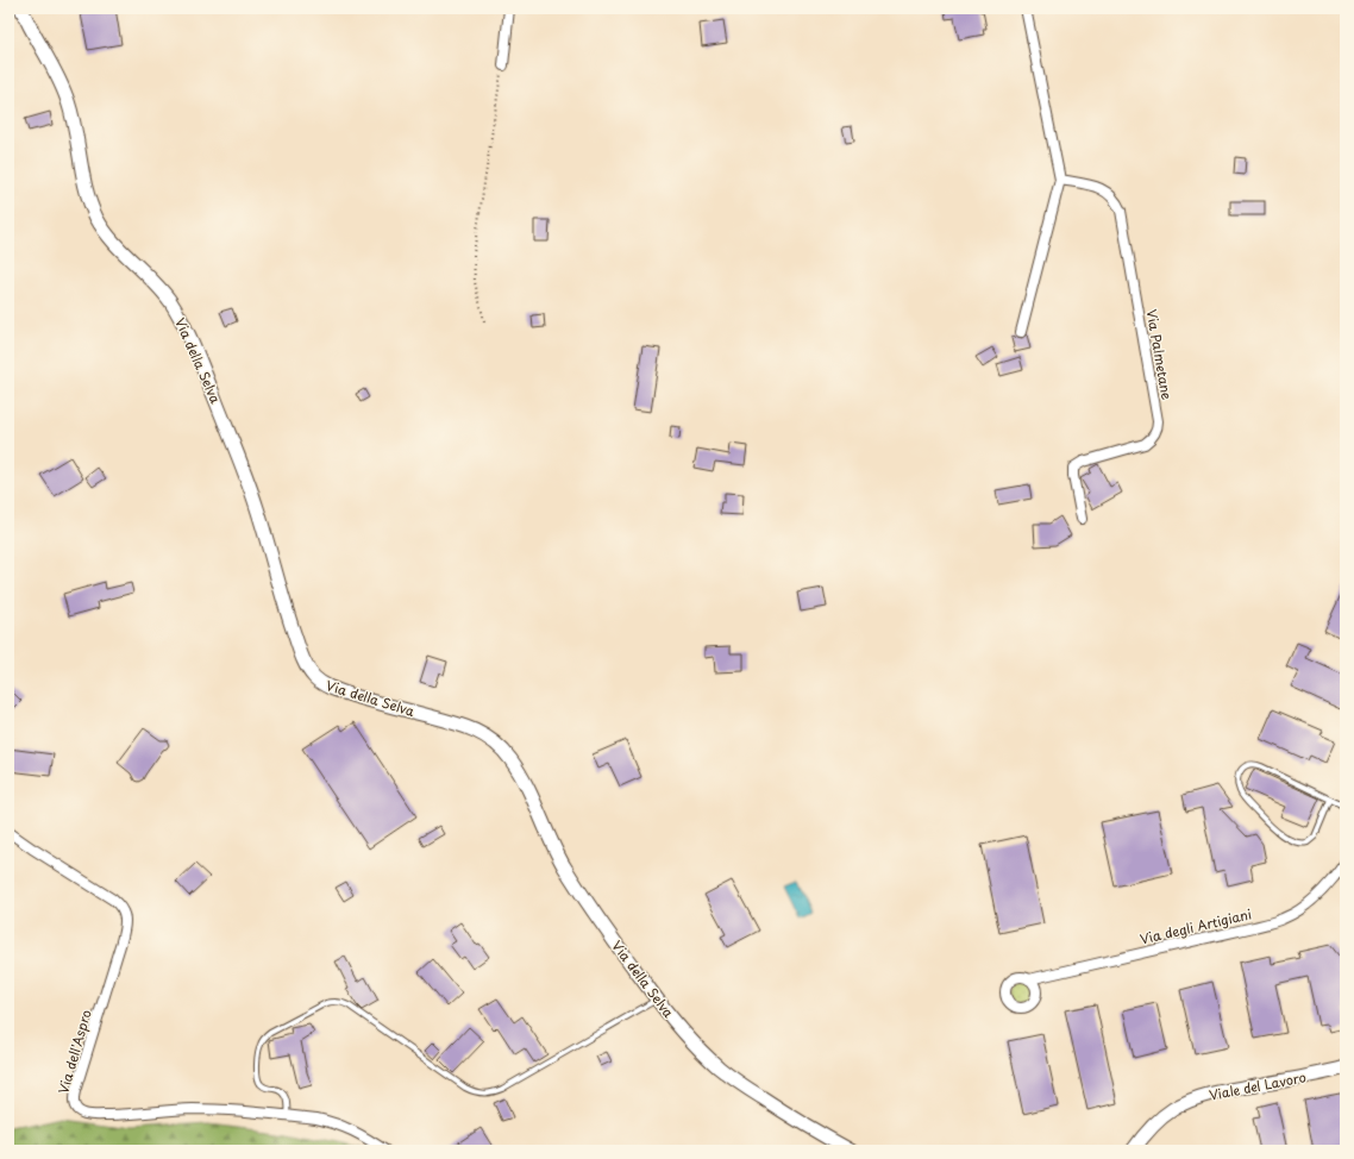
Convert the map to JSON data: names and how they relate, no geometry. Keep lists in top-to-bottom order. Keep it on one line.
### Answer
{"streets":{"street":["Via Palmetane","Via della Selva","Via degli Artigiani","Via dell'Aspro","Viale del Lavoro"]}}
